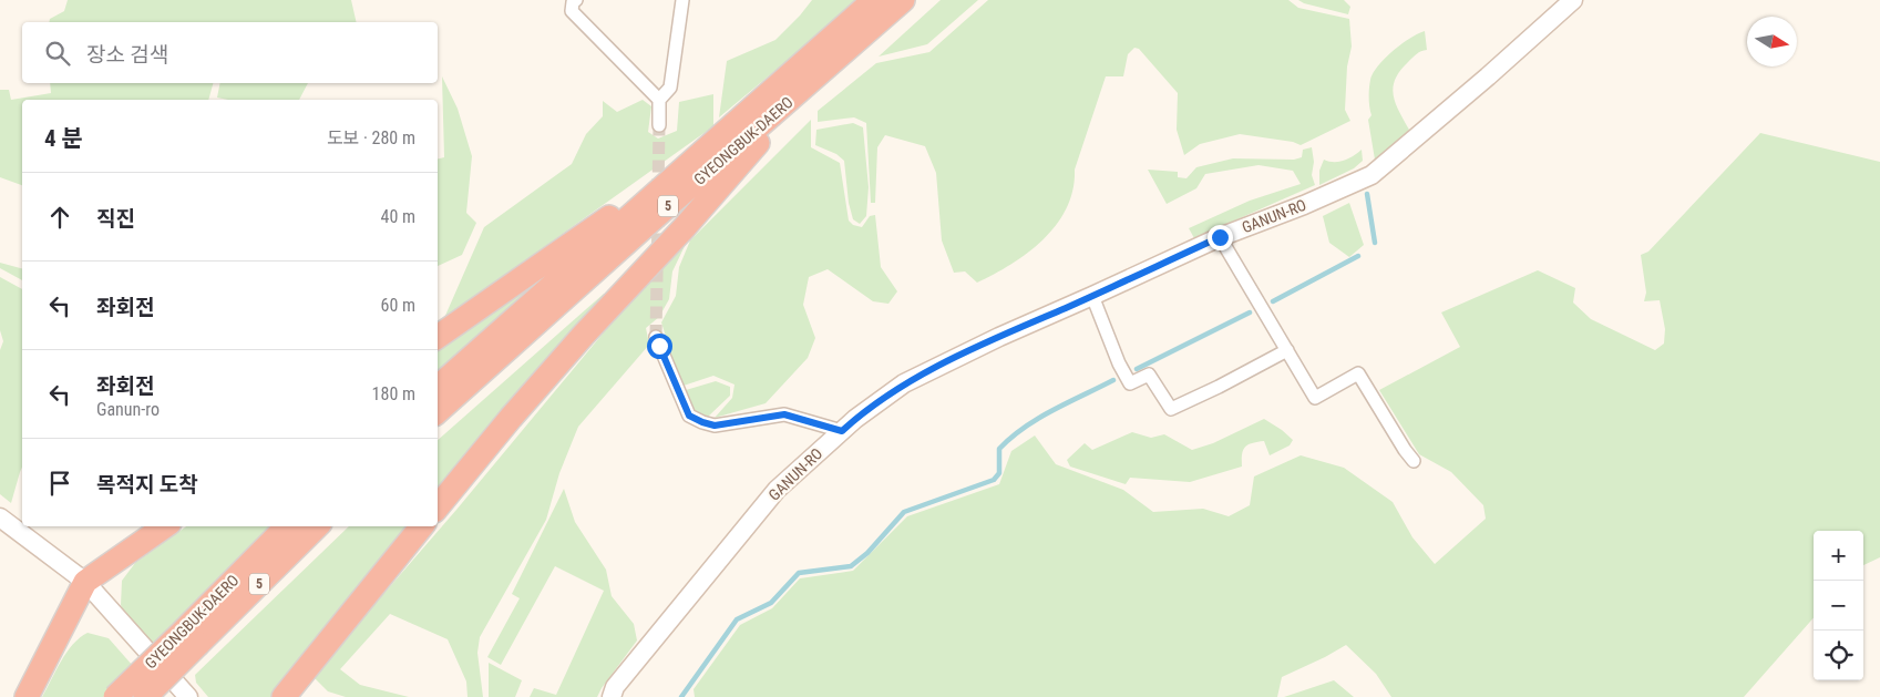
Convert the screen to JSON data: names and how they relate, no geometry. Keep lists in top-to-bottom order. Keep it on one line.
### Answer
{"streets":{"highway":["GYEONGBUK-DAERO","5"],"street":["GANUN-RO"]},"north":"right","page":{"search":"장소 검색","heading":["4 분","도보 · 280 m"],"list":[["직진","40 m"],["좌회전","60 m"],["좌회전","Ganun-ro","180 m"],"목적지 도착"],"map_buttons":["+","−"]}}
